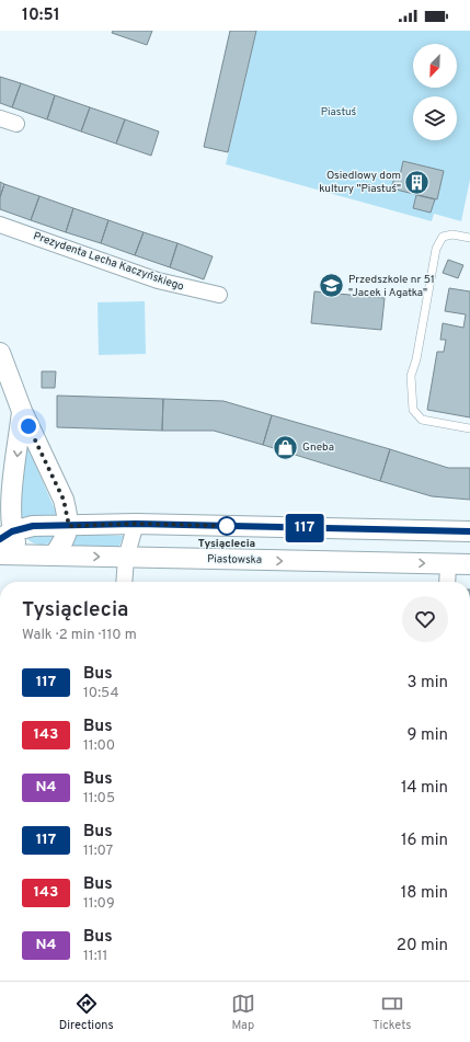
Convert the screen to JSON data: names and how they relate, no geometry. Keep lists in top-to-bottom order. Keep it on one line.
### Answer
{"streets":{"street":["Prezydenta Lecha Kaczyńskiego","Piastowska"]},"parks":["Piastuś"],"places":{"building":["Osiedlowy dom kultury \"Piastuś\""],"school or university":["Przedszkole nr 51 \"Jacek i Agatka\""],"shop":["Gneba"],"other":["Tysiąclecia"]},"lines":["bus line 117"],"north":"bottom left","page":{"status":"10:51","on_map":"117","heading":["Tysiąclecia","Walk · 2 min · 110 m"],"list":[{"mark":"117","name":"Bus","note":"10:54","value":"3 min"},{"mark":"143","name":"Bus","note":"11:00","value":"9 min"},{"mark":"N4","name":"Bus","note":"11:05","value":"14 min"},{"mark":"117","name":"Bus","note":"11:07","value":"16 min"},{"mark":"143","name":"Bus","note":"11:09","value":"18 min"},{"mark":"N4","name":"Bus","note":"11:11","value":"20 min"}],"tabs":["Directions","Map","Tickets"]}}
